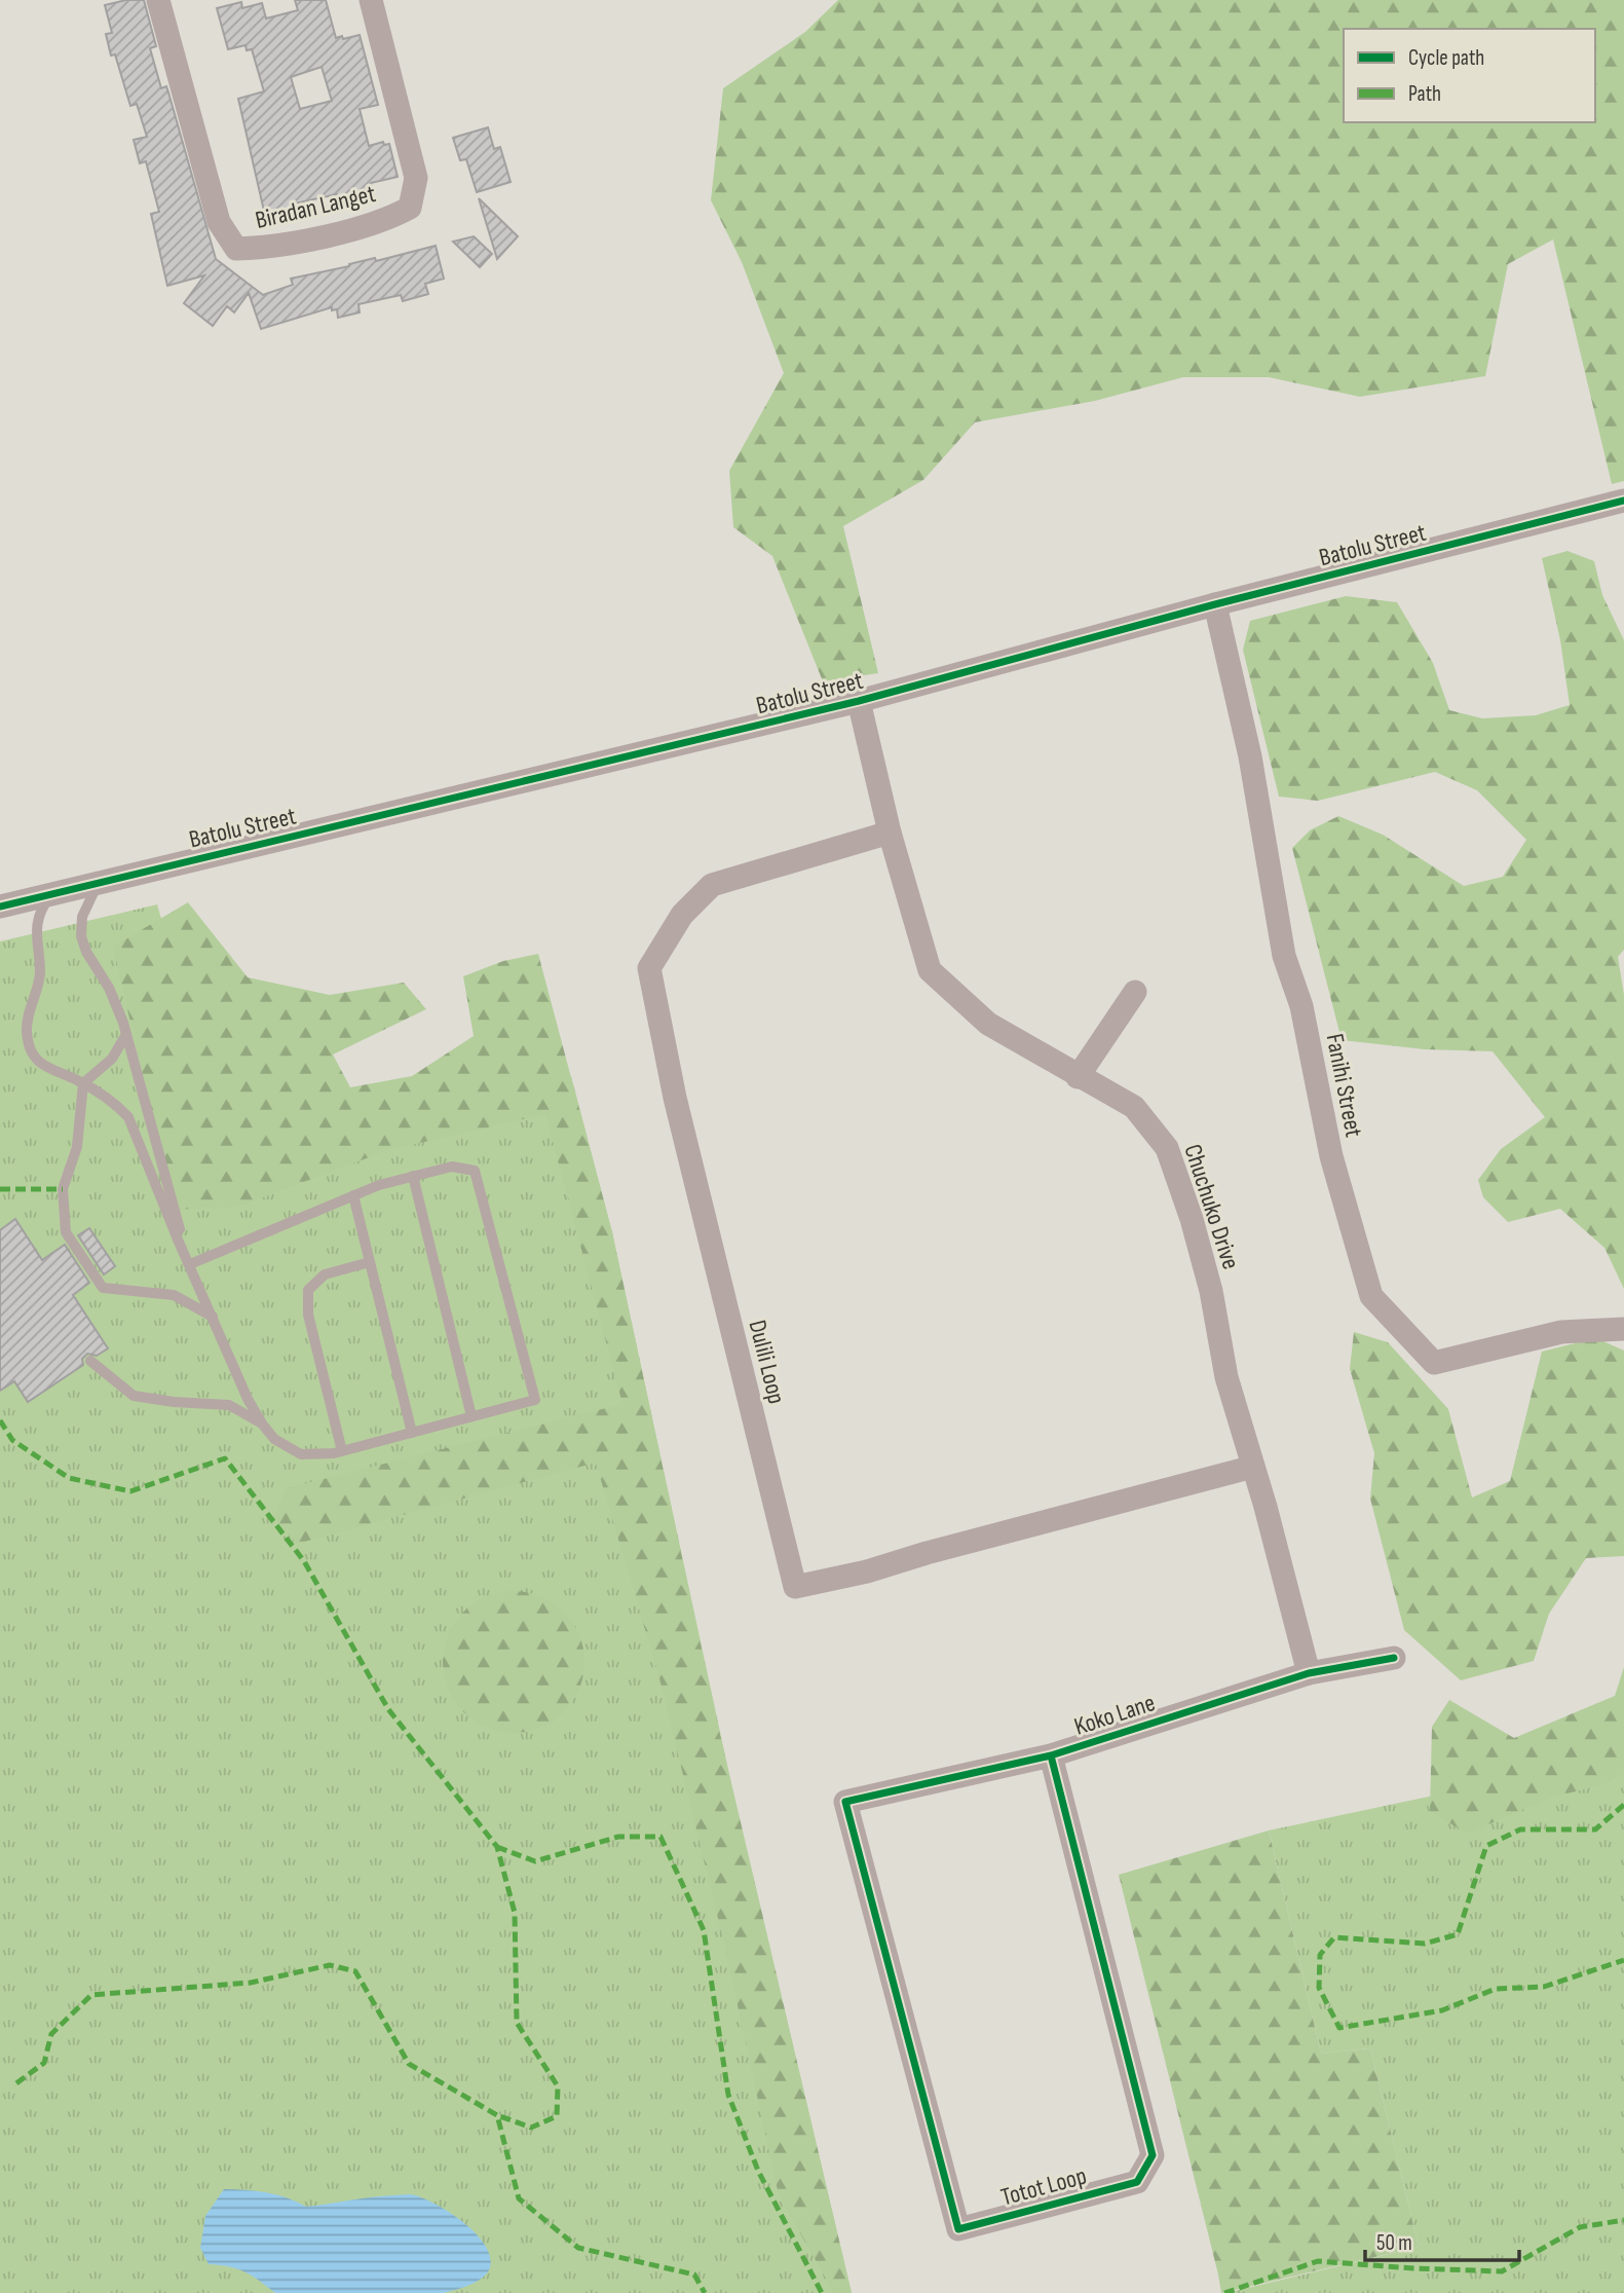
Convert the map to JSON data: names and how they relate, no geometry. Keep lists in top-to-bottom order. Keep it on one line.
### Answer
{"streets":{"street":["Biradan Langet","Batolu Street","Fanihi Street","Chuchuko Drive","Dulili Loop","Koko Lane","Totot Loop"]},"crossings":[["Batolu Street","Fanihi Street"],["Batolu Street","Chuchuko Drive"],["Chuchuko Drive","Dulili Loop"],["Chuchuko Drive","Koko Lane"],["Koko Lane","Totot Loop"]],"legend":["Cycle path","Path"],"scale_bar":"50 m"}
